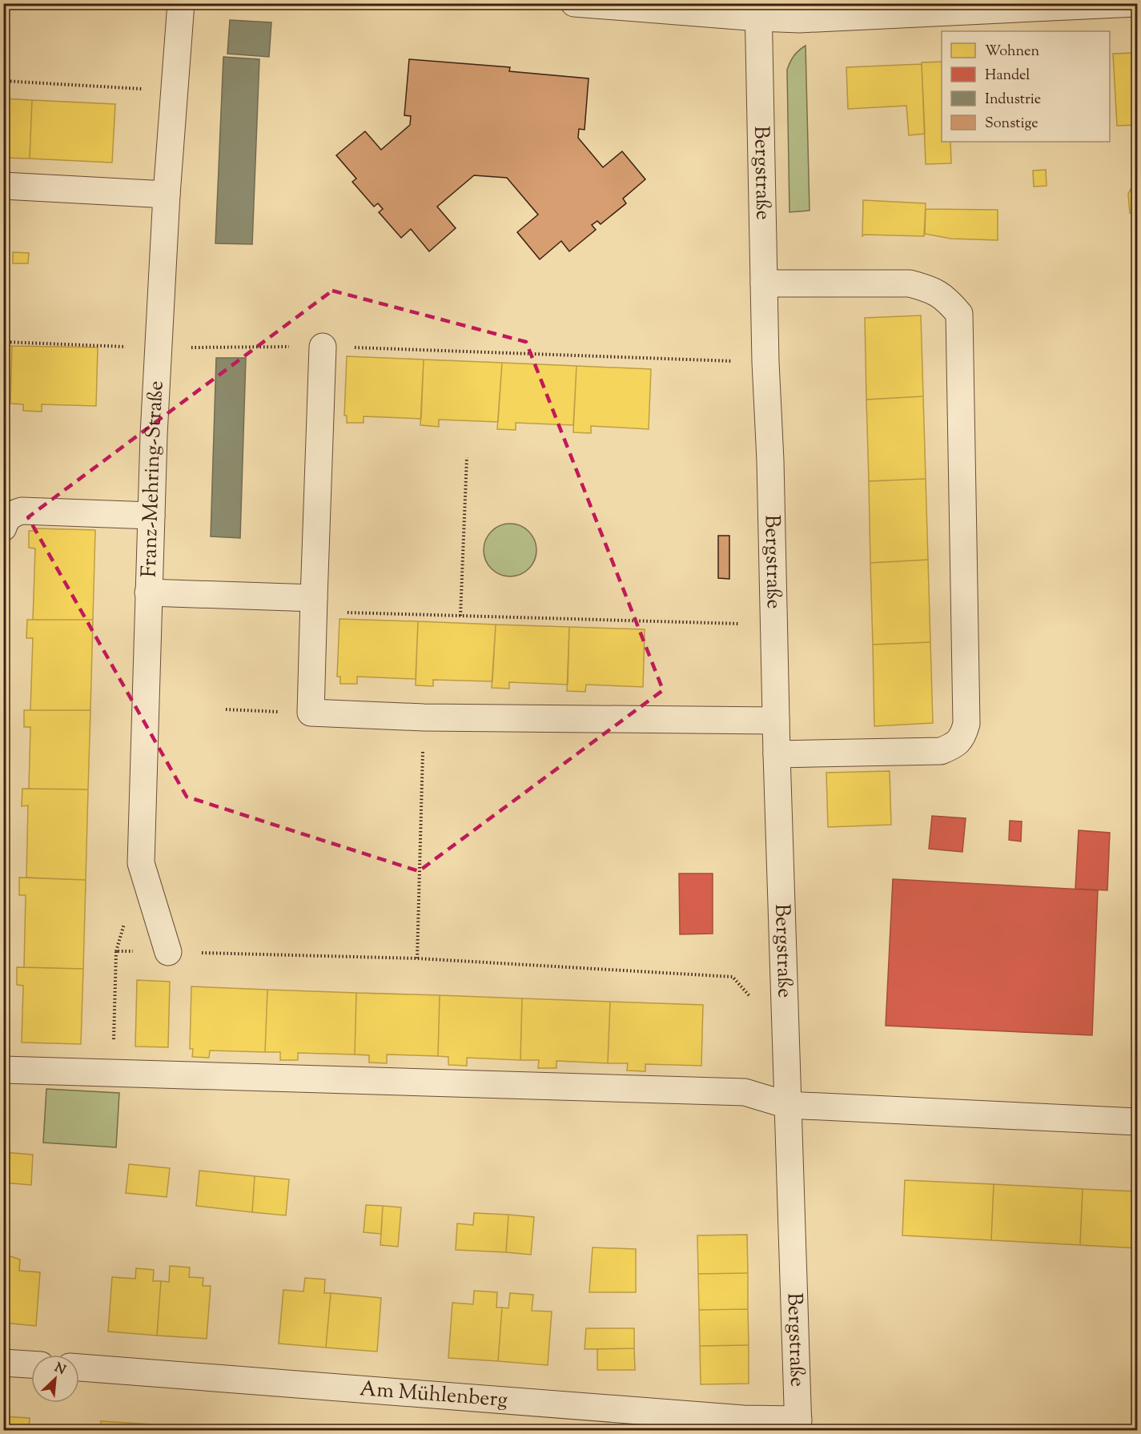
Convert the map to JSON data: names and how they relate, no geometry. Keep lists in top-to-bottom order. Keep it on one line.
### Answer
{"streets":{"street":["Bergstraße","Franz-Mehring-Straße","Am Mühlenberg"]},"crossings":[["Bergstraße","Am Mühlenberg"]],"legend":["Wohnen","Handel","Industrie","Sonstige"],"north":"top right"}
